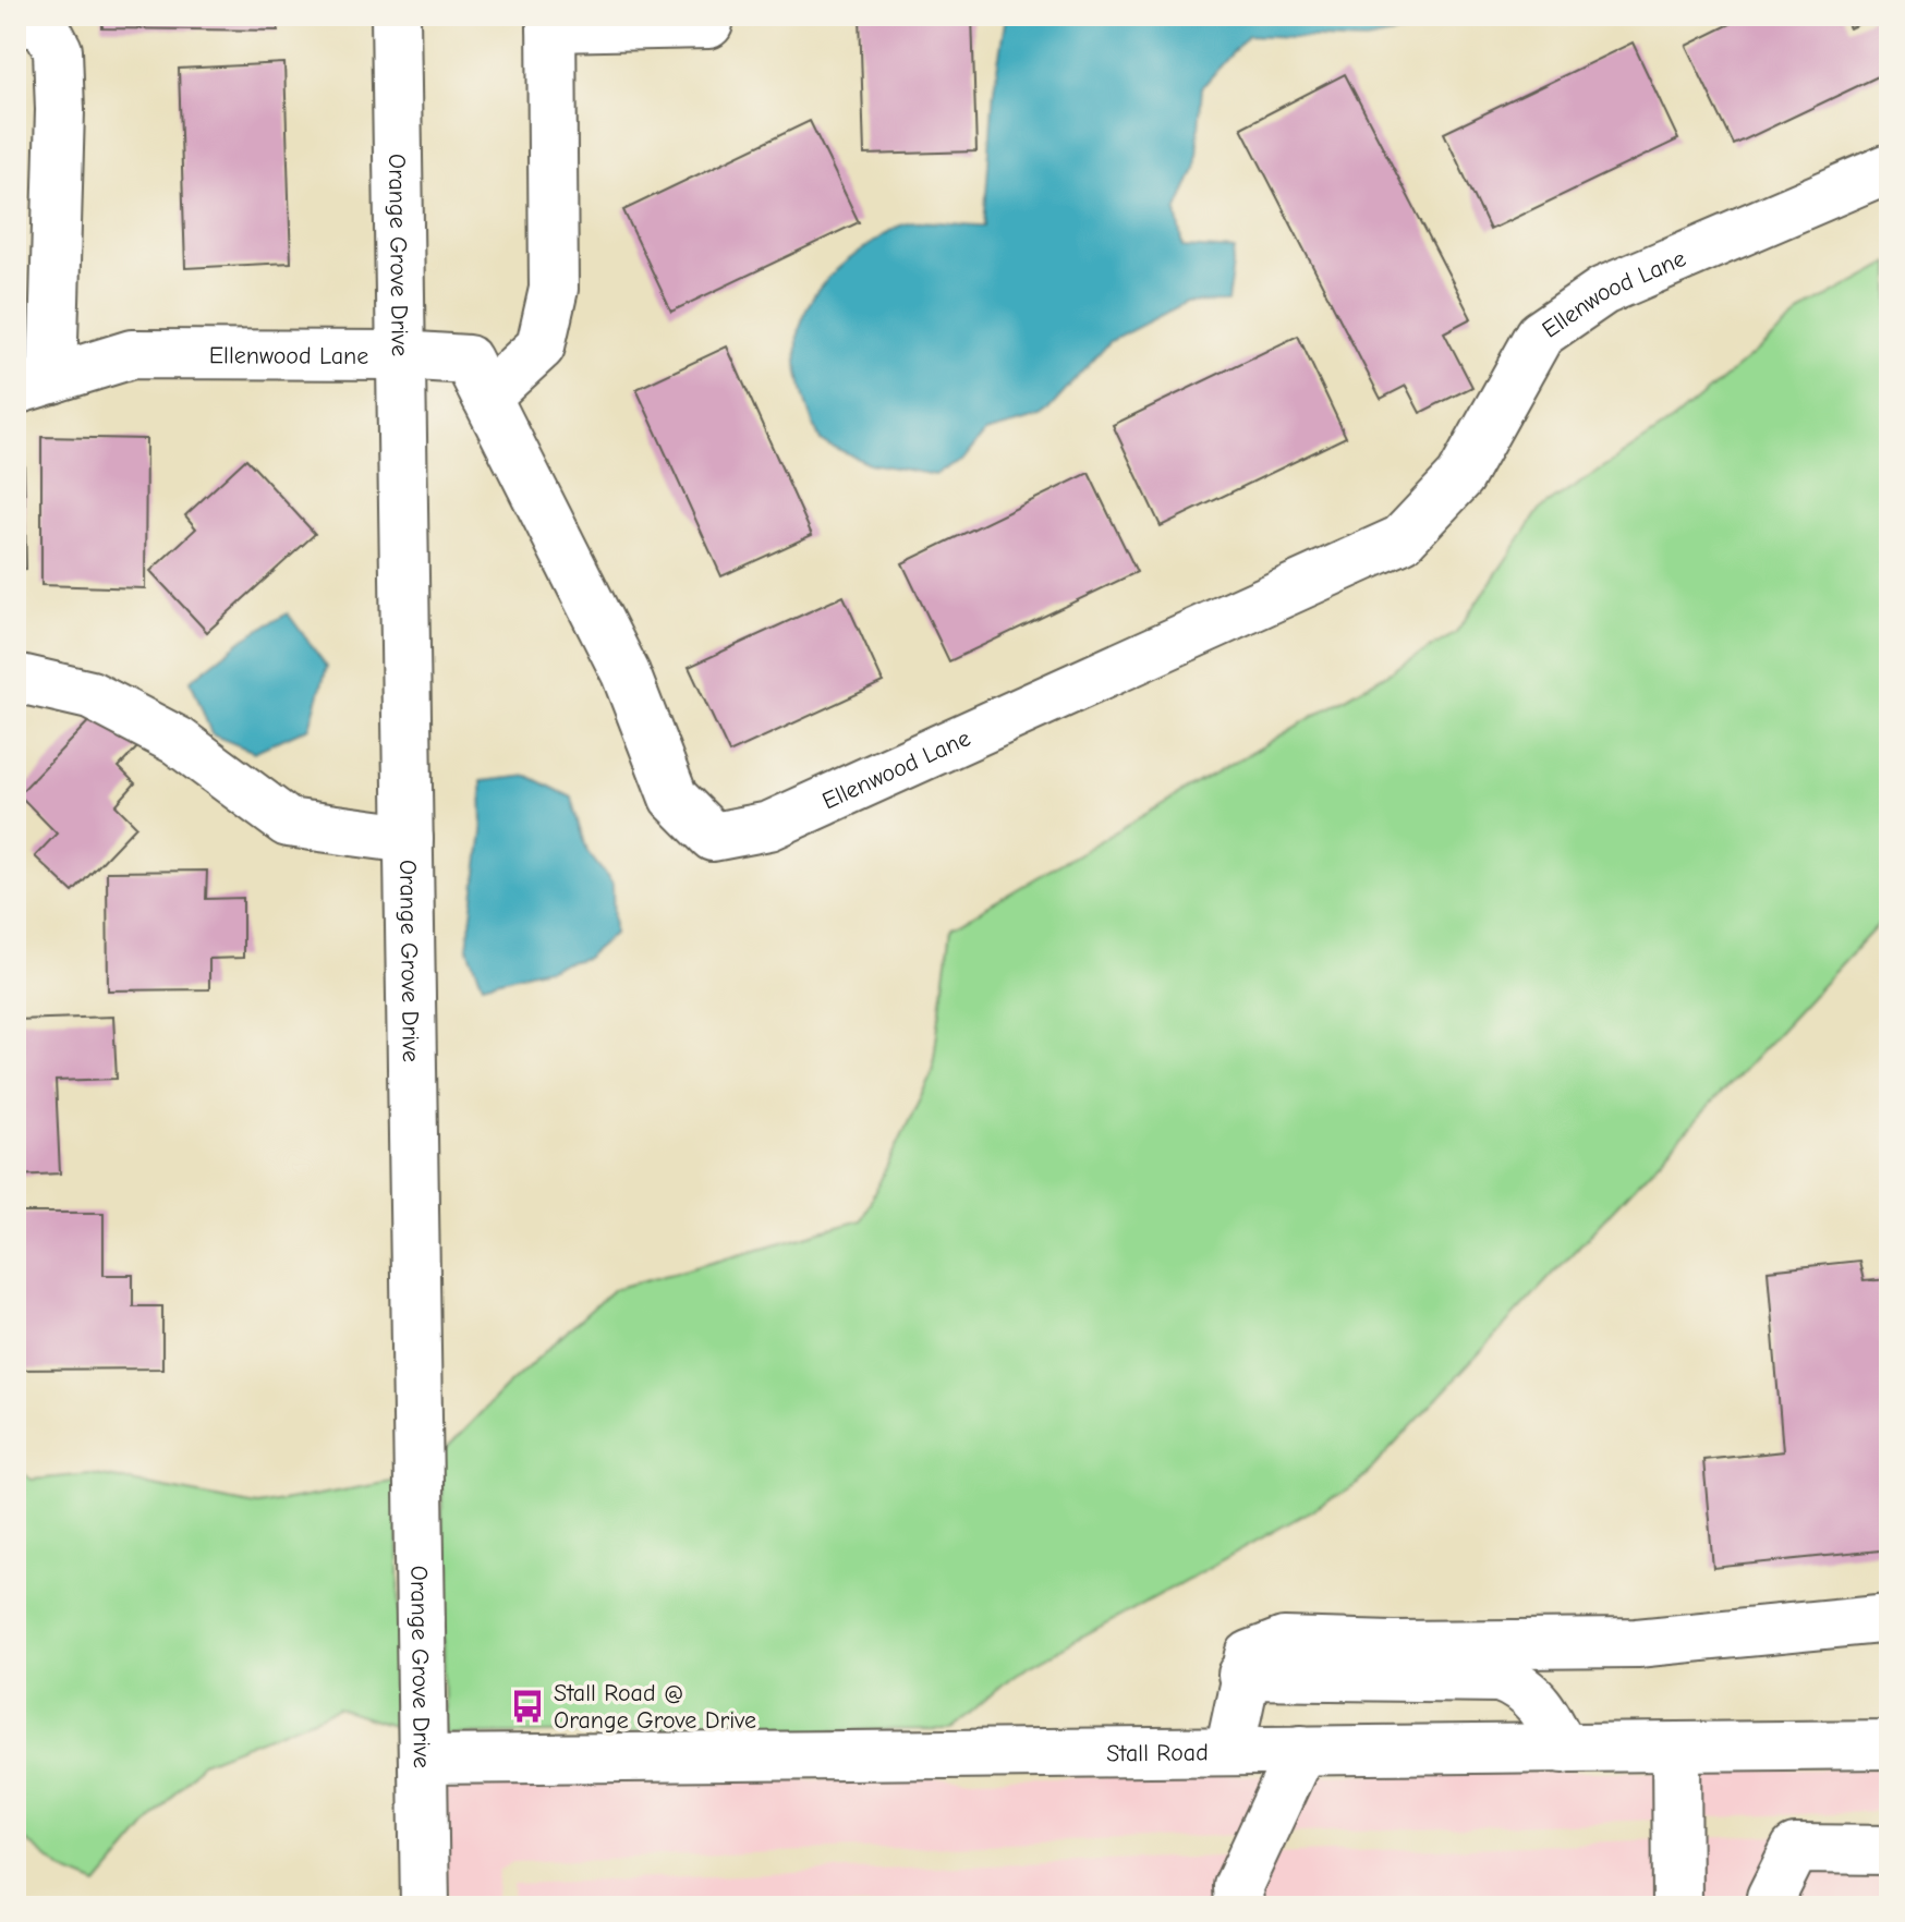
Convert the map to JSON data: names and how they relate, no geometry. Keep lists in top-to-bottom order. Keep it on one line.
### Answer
{"streets":{"street":["Orange Grove Drive","Ellenwood Lane","Stall Road"]},"crossings":[["Orange Grove Drive","Ellenwood Lane"],["Orange Grove Drive","Stall Road"]],"places":{"bus stop":["Stall Road @ Orange Grove Drive"]}}
